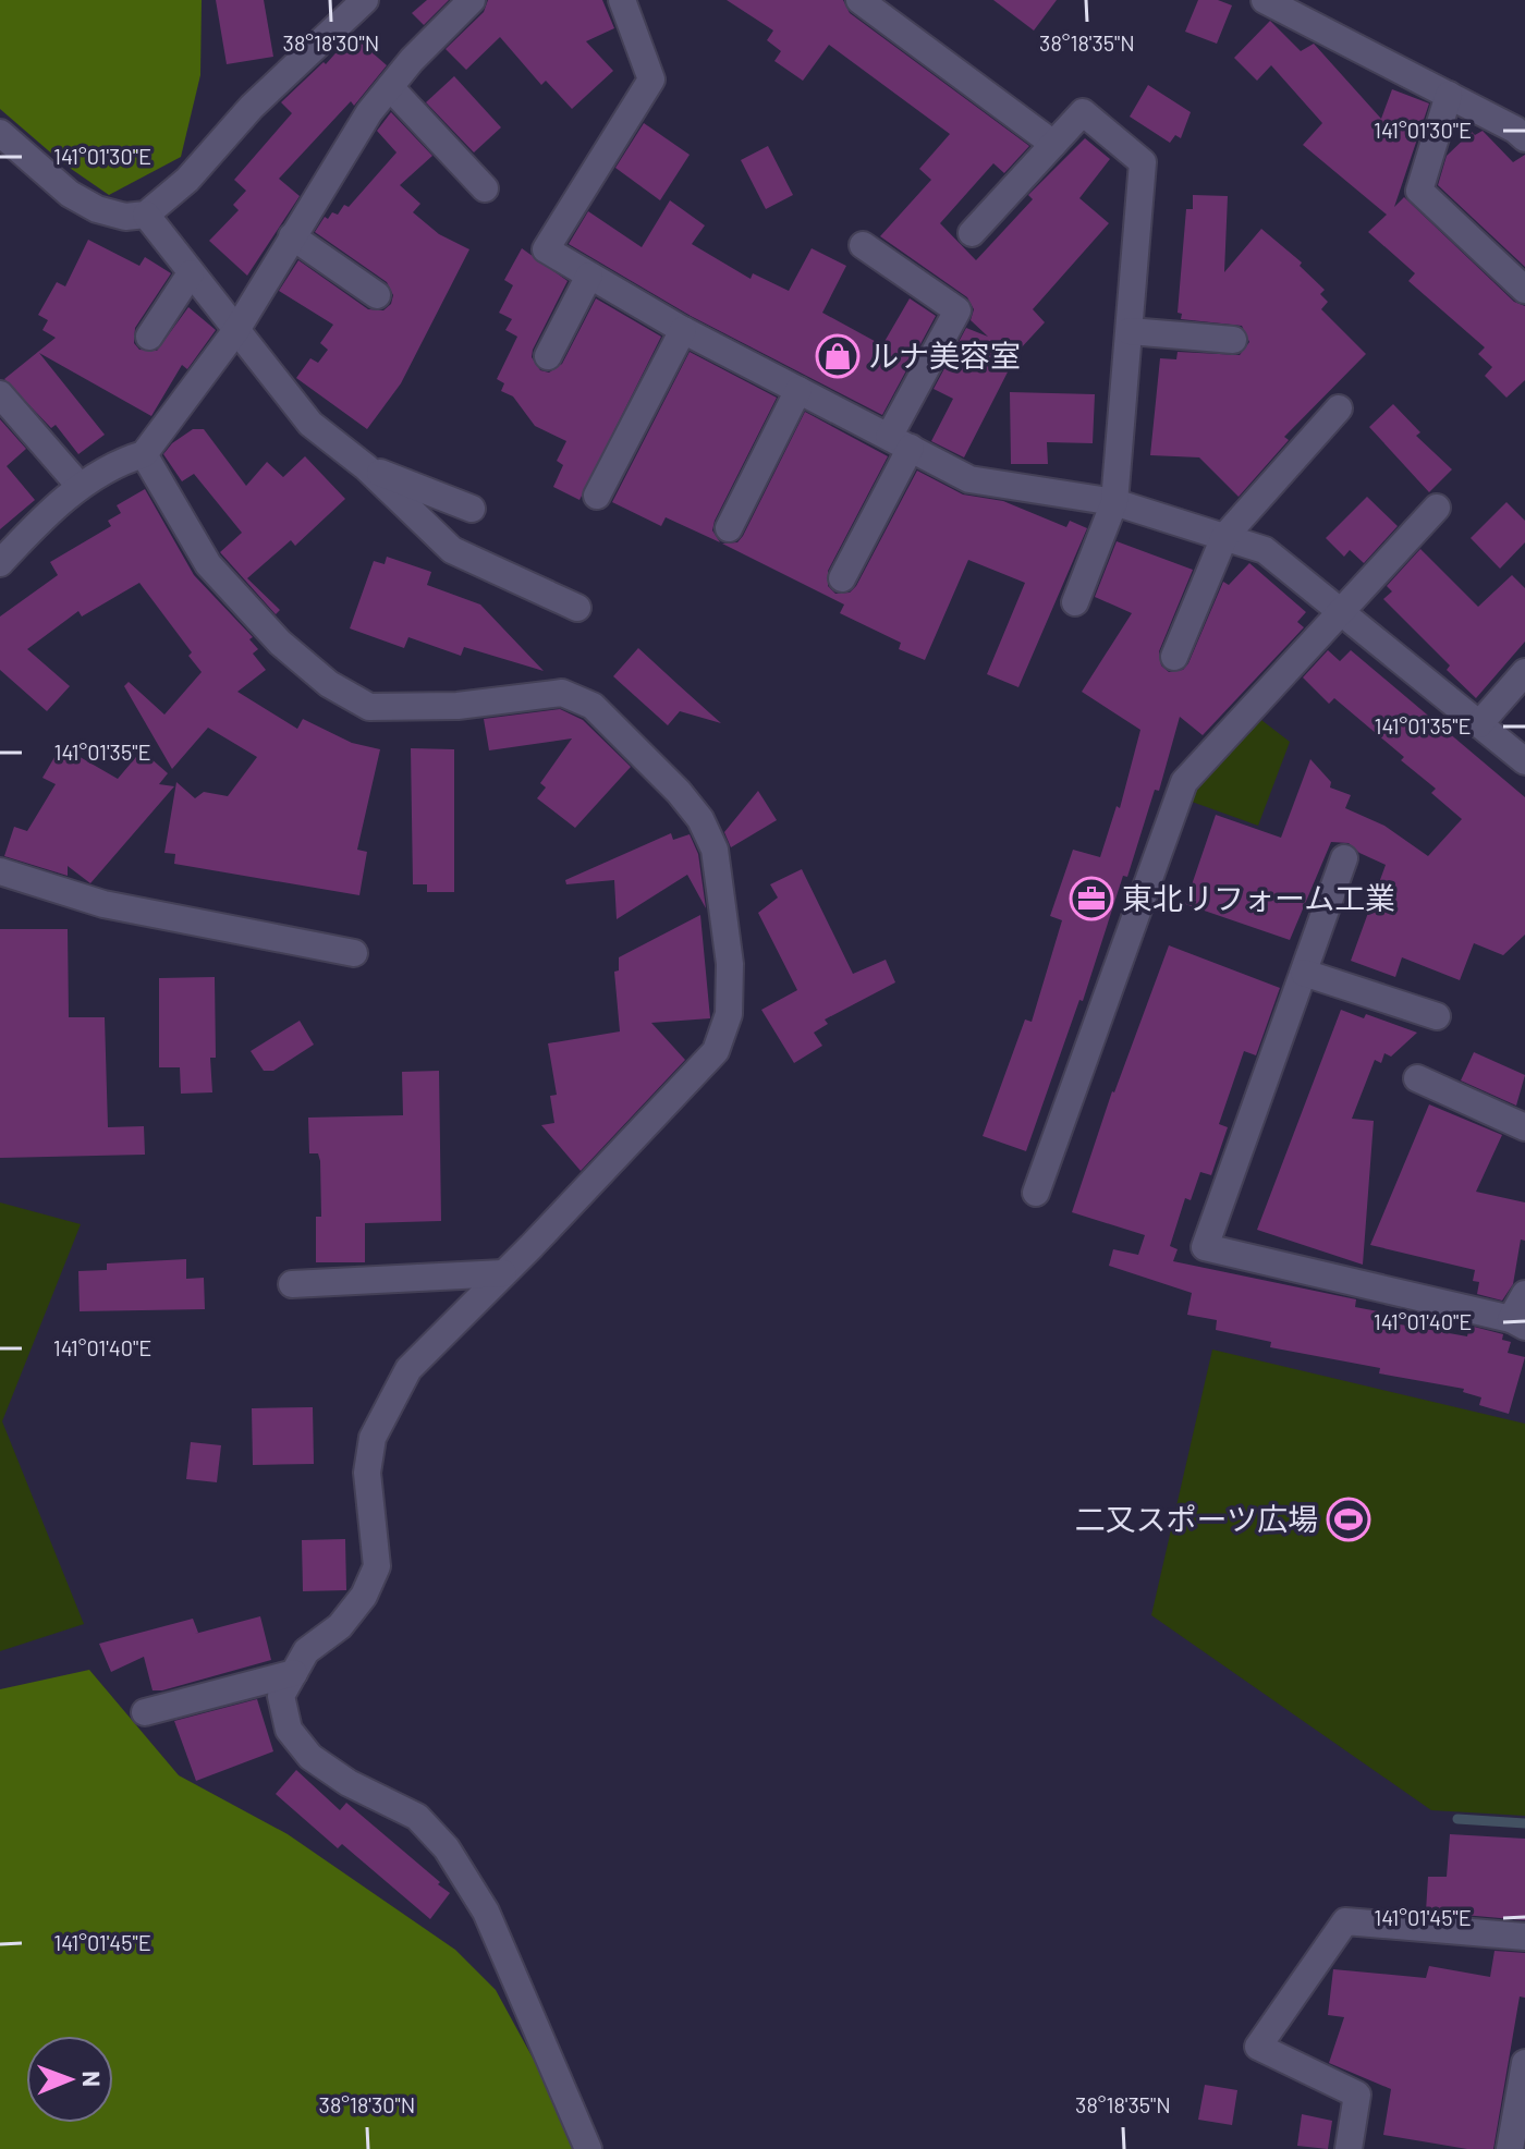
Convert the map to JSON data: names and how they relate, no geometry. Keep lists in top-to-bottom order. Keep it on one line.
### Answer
{"places":{"shop":["ルナ美容室"],"office":["東北リフォーム工業"],"sports":["二又スポーツ広場"]},"north":"right","coordinates":["38°18'30\"N","38°18'35\"N","141°01'30\"E","141°01'35\"E","141°01'40\"E","141°01'45\"E"]}
